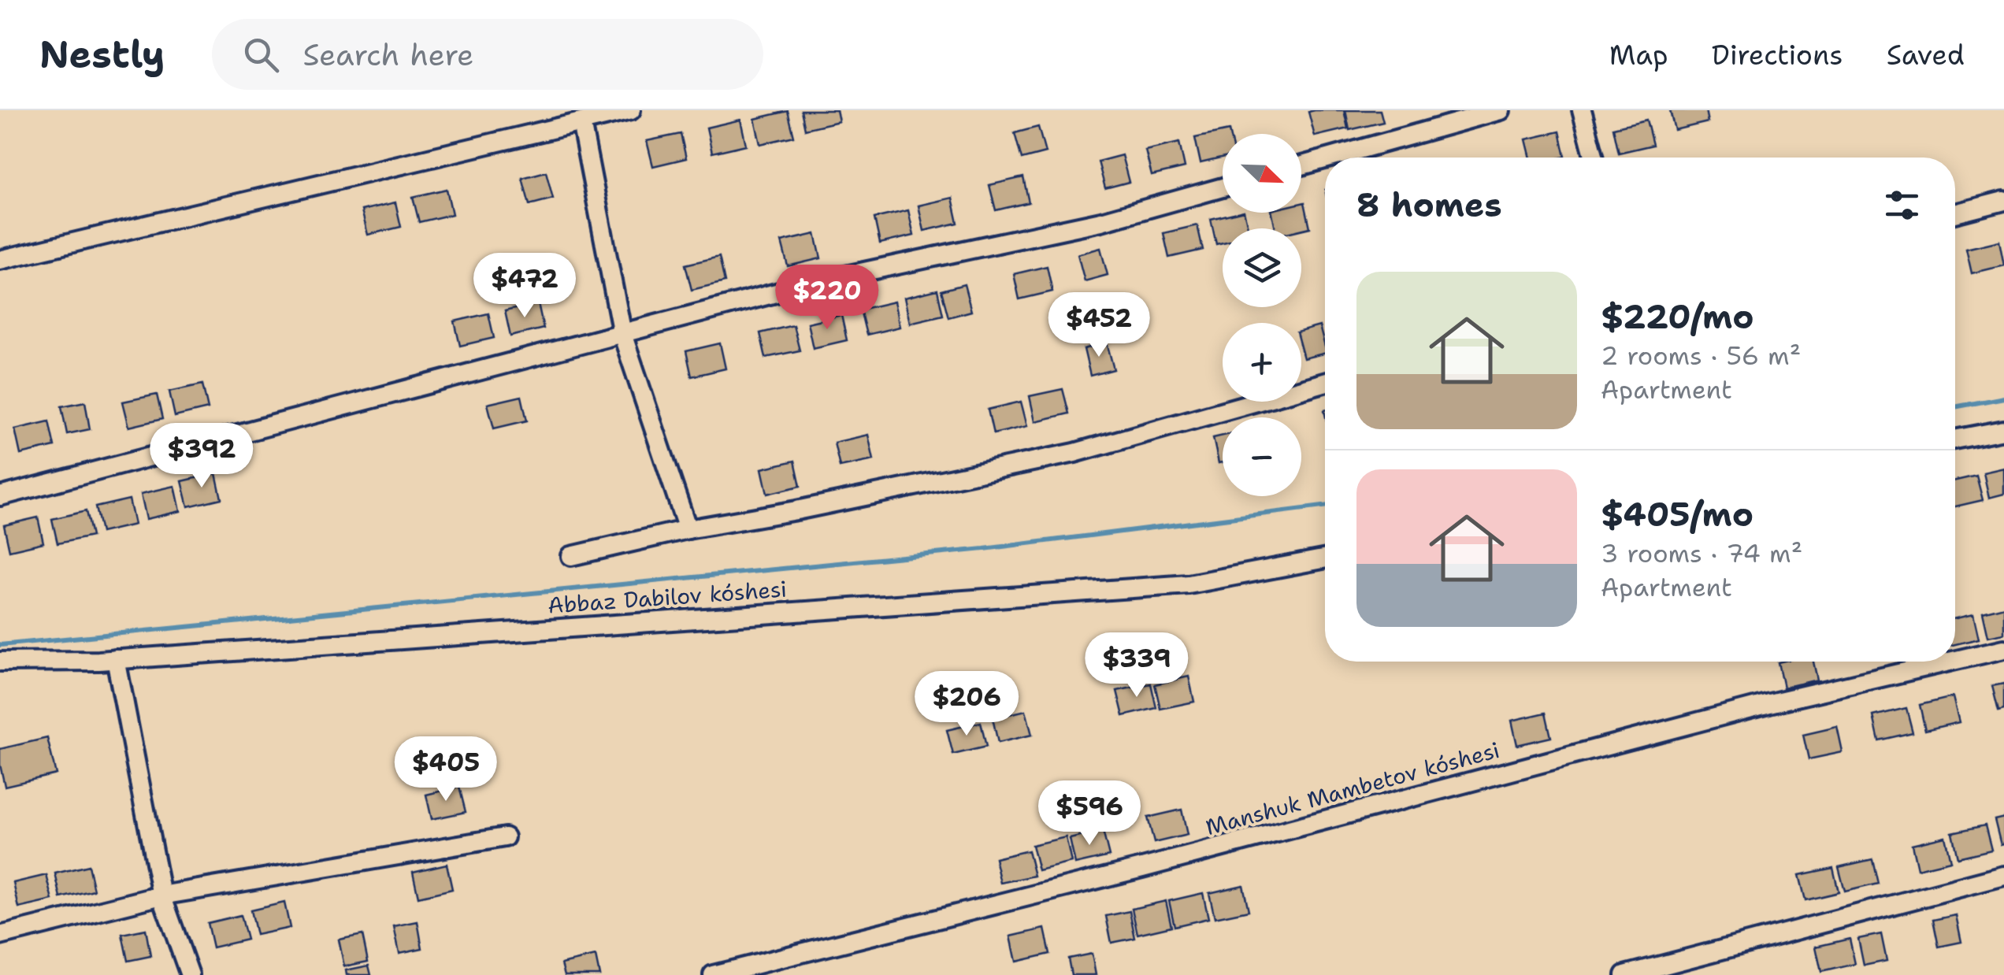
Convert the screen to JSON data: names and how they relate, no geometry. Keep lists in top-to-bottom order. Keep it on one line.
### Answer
{"streets":{"street":["Abbaz Dabilov kóshesi","Manshuk Mambetov kóshesi"]},"north":"bottom right","page":{"header":"Nestly","search":"Search here","nav":["Map","Directions","Saved"],"map_buttons":["+","−"],"heading":"8 homes","list":[{"name":"$220/mo","note":"2 rooms · 56 m² · Apartment"},{"name":"$405/mo","note":"3 rooms · 74 m² · Apartment"}],"price":["$472","$220","$452","$392","$339","$206","$405","$596"]}}
